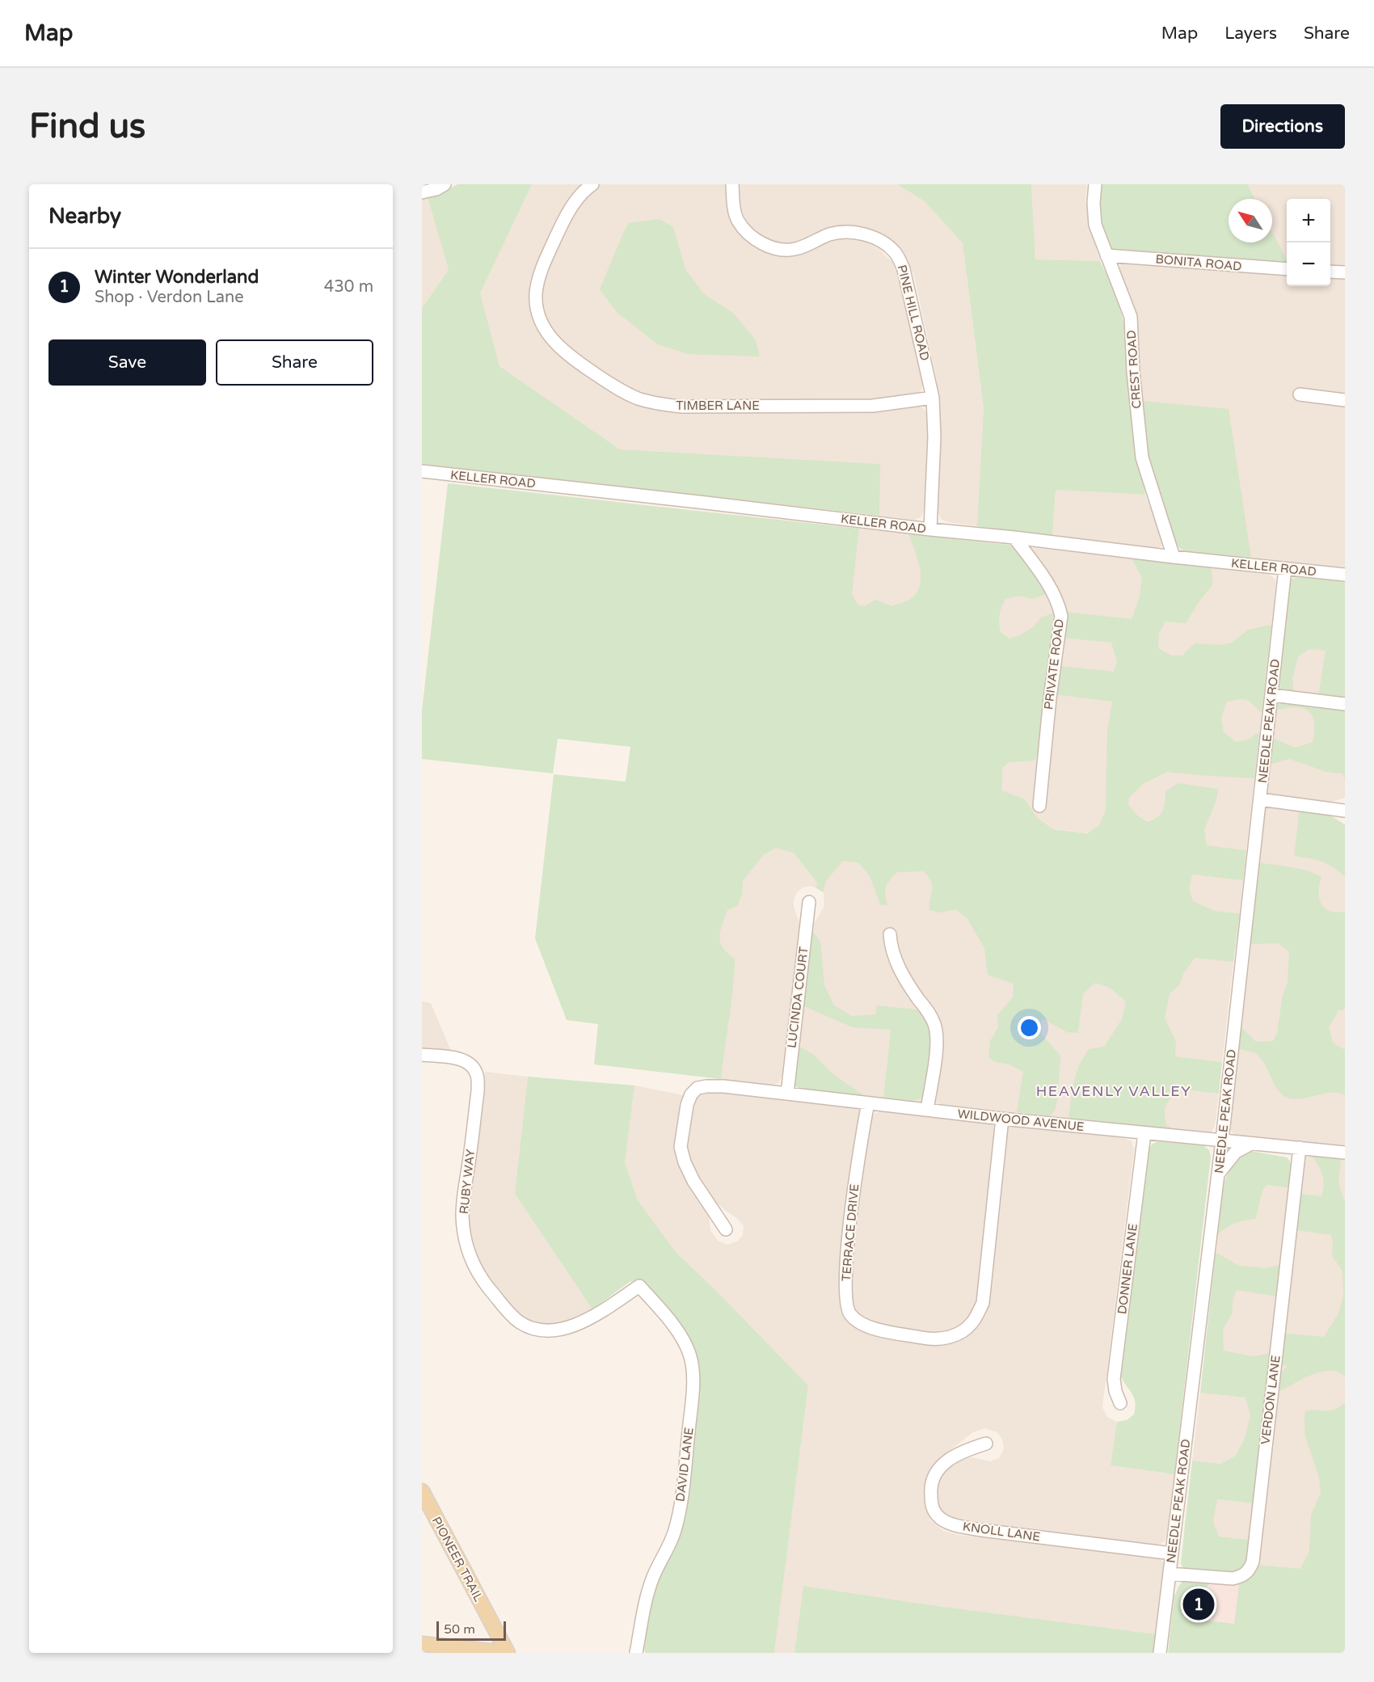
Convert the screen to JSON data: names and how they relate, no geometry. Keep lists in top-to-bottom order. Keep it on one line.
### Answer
{"streets":{"main road":["PIONEER TRAIL"],"street":["BONITA ROAD","PINE HILL ROAD","CREST ROAD","TIMBER LANE","KELLER ROAD","PRIVATE ROAD","NEEDLE PEAK ROAD","LUCINDA COURT","WILDWOOD AVENUE","RUBY WAY","TERRACE DRIVE","DONNER LANE","VERDON LANE","DAVID LANE","KNOLL LANE"]},"crossings":[["BONITA ROAD","CREST ROAD"],["PINE HILL ROAD","TIMBER LANE"],["PINE HILL ROAD","KELLER ROAD"],["CREST ROAD","KELLER ROAD"],["KELLER ROAD","PRIVATE ROAD"],["KELLER ROAD","NEEDLE PEAK ROAD"],["NEEDLE PEAK ROAD","WILDWOOD AVENUE"],["NEEDLE PEAK ROAD","VERDON LANE"],["NEEDLE PEAK ROAD","KNOLL LANE"],["LUCINDA COURT","WILDWOOD AVENUE"],["WILDWOOD AVENUE","TERRACE DRIVE"],["WILDWOOD AVENUE","DONNER LANE"],["WILDWOOD AVENUE","VERDON LANE"],["RUBY WAY","DAVID LANE"]],"districts":["HEAVENLY VALLEY"],"scale_bar":"50 m","north":"top left","page":{"header":"Map","nav":["Map","Layers","Share"],"buttons":["Directions",["Save","Share"]],"title":"Find us","heading":"Nearby","map_buttons":["+","−"],"list":[{"mark":"1","name":"Winter Wonderland","note":"Shop · Verdon Lane","value":"430 m"}],"pins":"1","scale":"50 m"}}
